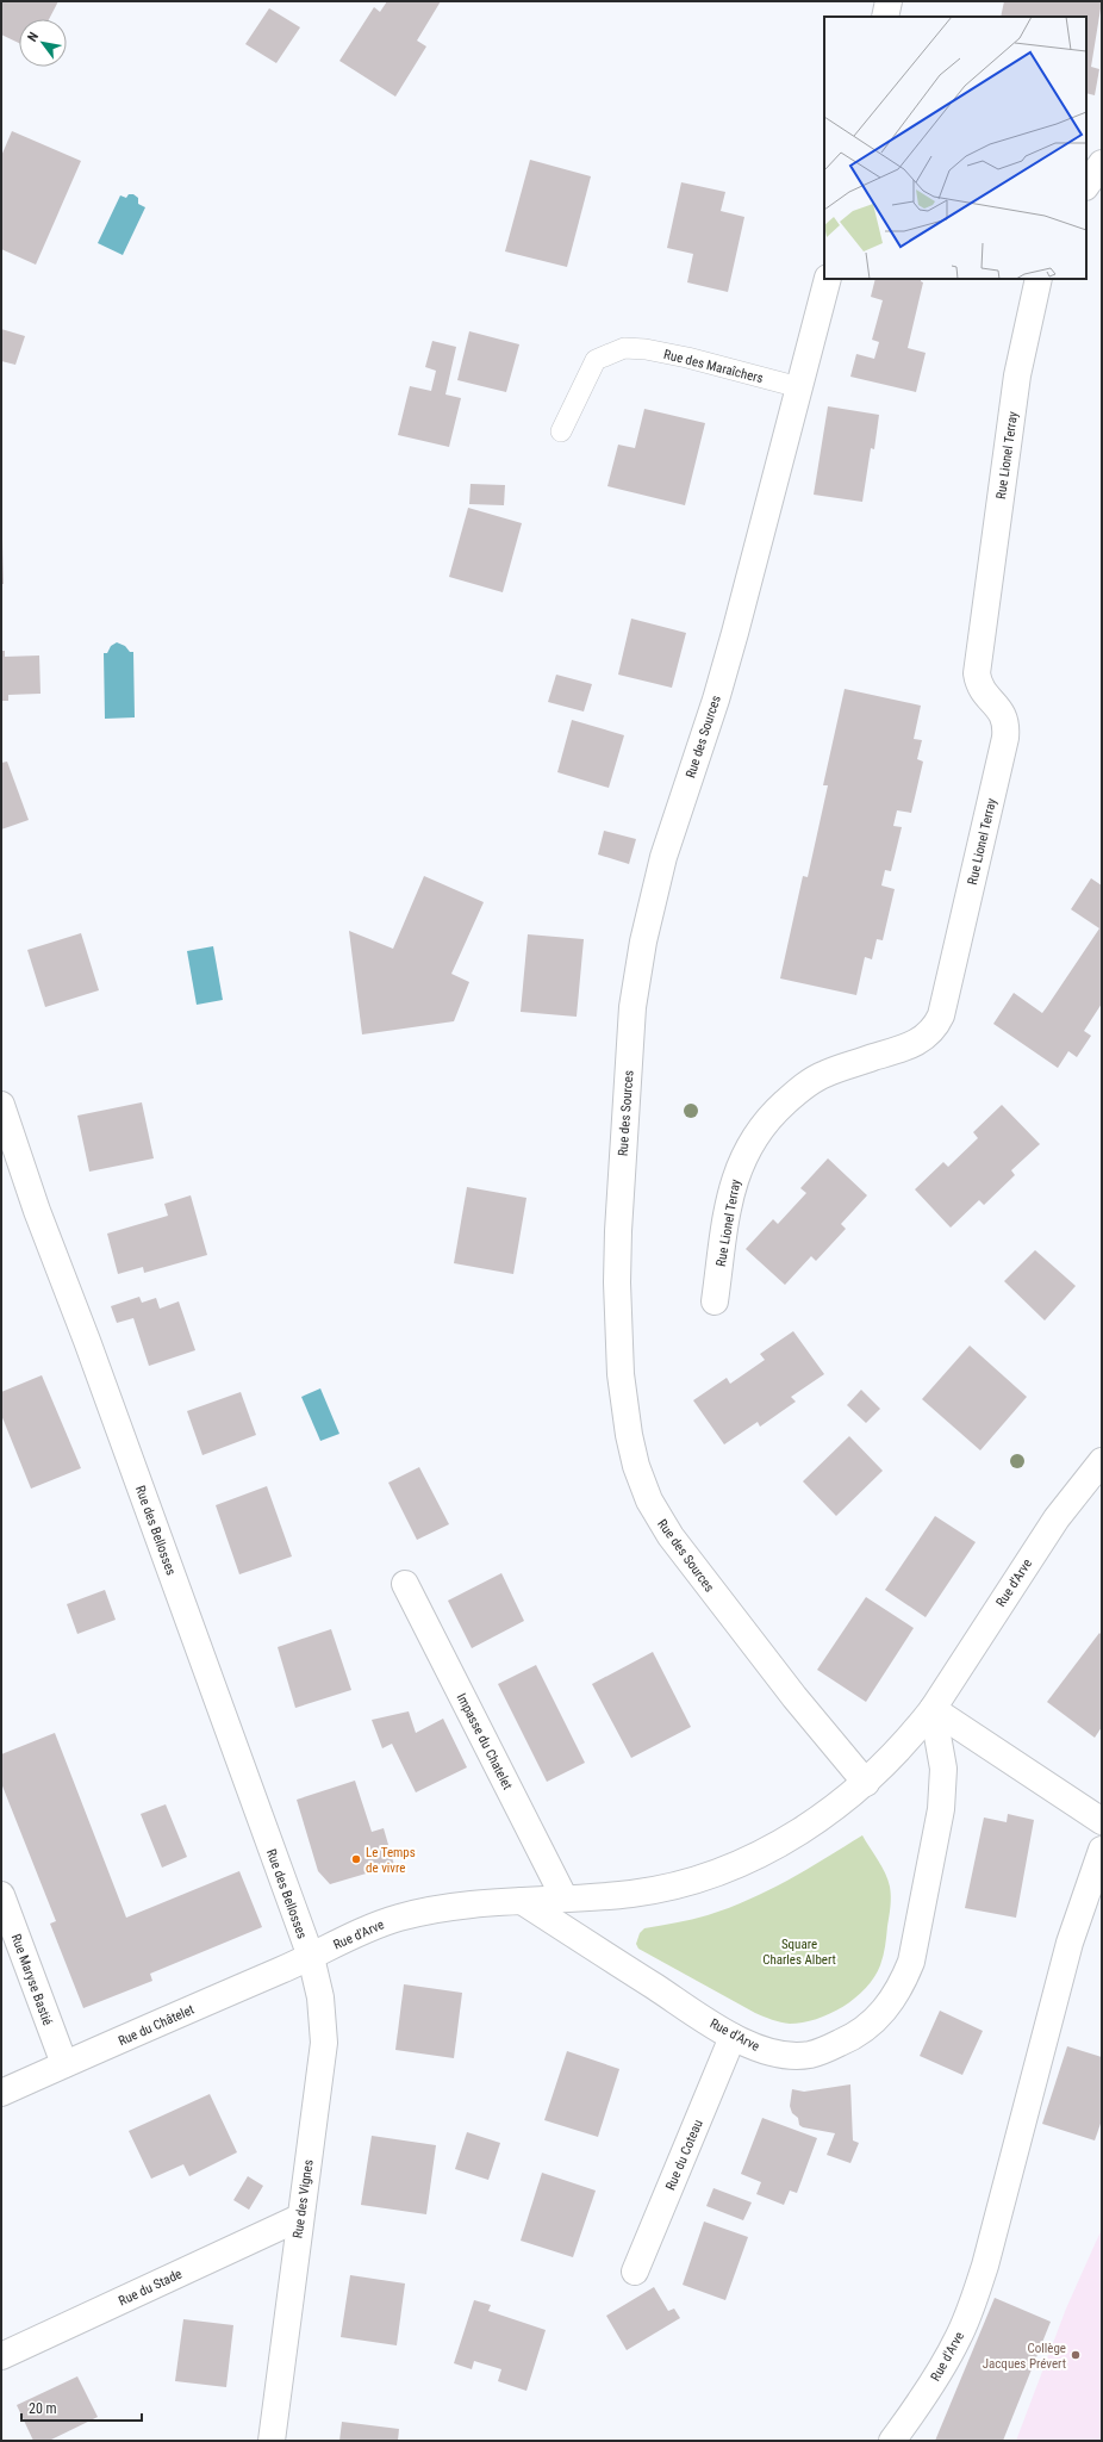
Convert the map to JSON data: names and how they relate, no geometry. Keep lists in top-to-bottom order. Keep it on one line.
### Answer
{"streets":{"street":["Rue Lionel Terray","Rue des Sources","Rue des Bellosses","Rue d'Arve","Impasse du Chatelet","Rue Maryse Bastié","Rue du Châtelet","Rue du Coteau","Rue des Vignes","Rue du Stade"],"lane":["Rue des Maraîchers"]},"crossings":[["Rue des Maraîchers","Rue des Sources"],["Rue des Sources","Rue d'Arve"],["Rue des Bellosses","Rue d'Arve"],["Rue des Bellosses","Rue du Châtelet"],["Rue des Bellosses","Rue des Vignes"],["Rue d'Arve","Impasse du Chatelet"],["Rue d'Arve","Rue du Châtelet"],["Rue d'Arve","Rue du Coteau"],["Rue d'Arve","Rue des Vignes"],["Rue Maryse Bastié","Rue du Châtelet"],["Rue du Châtelet","Rue des Vignes"],["Rue des Vignes","Rue du Stade"]],"parks":["Square Charles Albert"],"places":["Le Temps de vivre","Collège Jacques Prévert"],"scale_bar":"20 m","north":"top left"}
